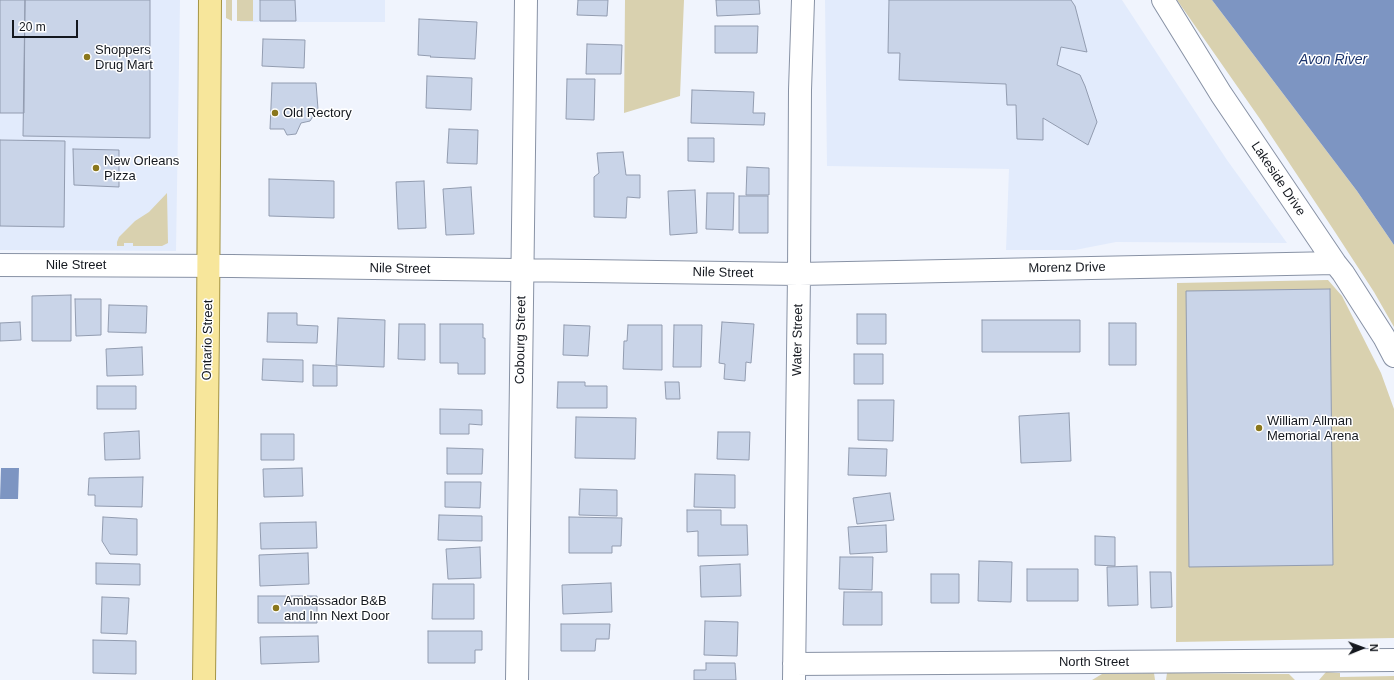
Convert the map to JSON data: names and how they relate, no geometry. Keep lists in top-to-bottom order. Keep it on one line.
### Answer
{"streets":{"main road":["Ontario Street"],"street":["Lakeside Drive","Nile Street","Morenz Drive","Cobourg Street","Water Street","North Street"]},"crossings":[["Lakeside Drive","Morenz Drive"],["Nile Street","Morenz Drive"],["Nile Street","Ontario Street"],["Nile Street","Cobourg Street"],["Nile Street","Water Street"],["Morenz Drive","Water Street"],["Water Street","North Street"]],"water":["Avon River"],"places":["Shoppers Drug Mart","Old Rectory","New Orleans Pizza","William Allman Memorial Arena","Ambassador B&B and Inn Next Door"],"scale_bar":"20 m","north":"right"}
